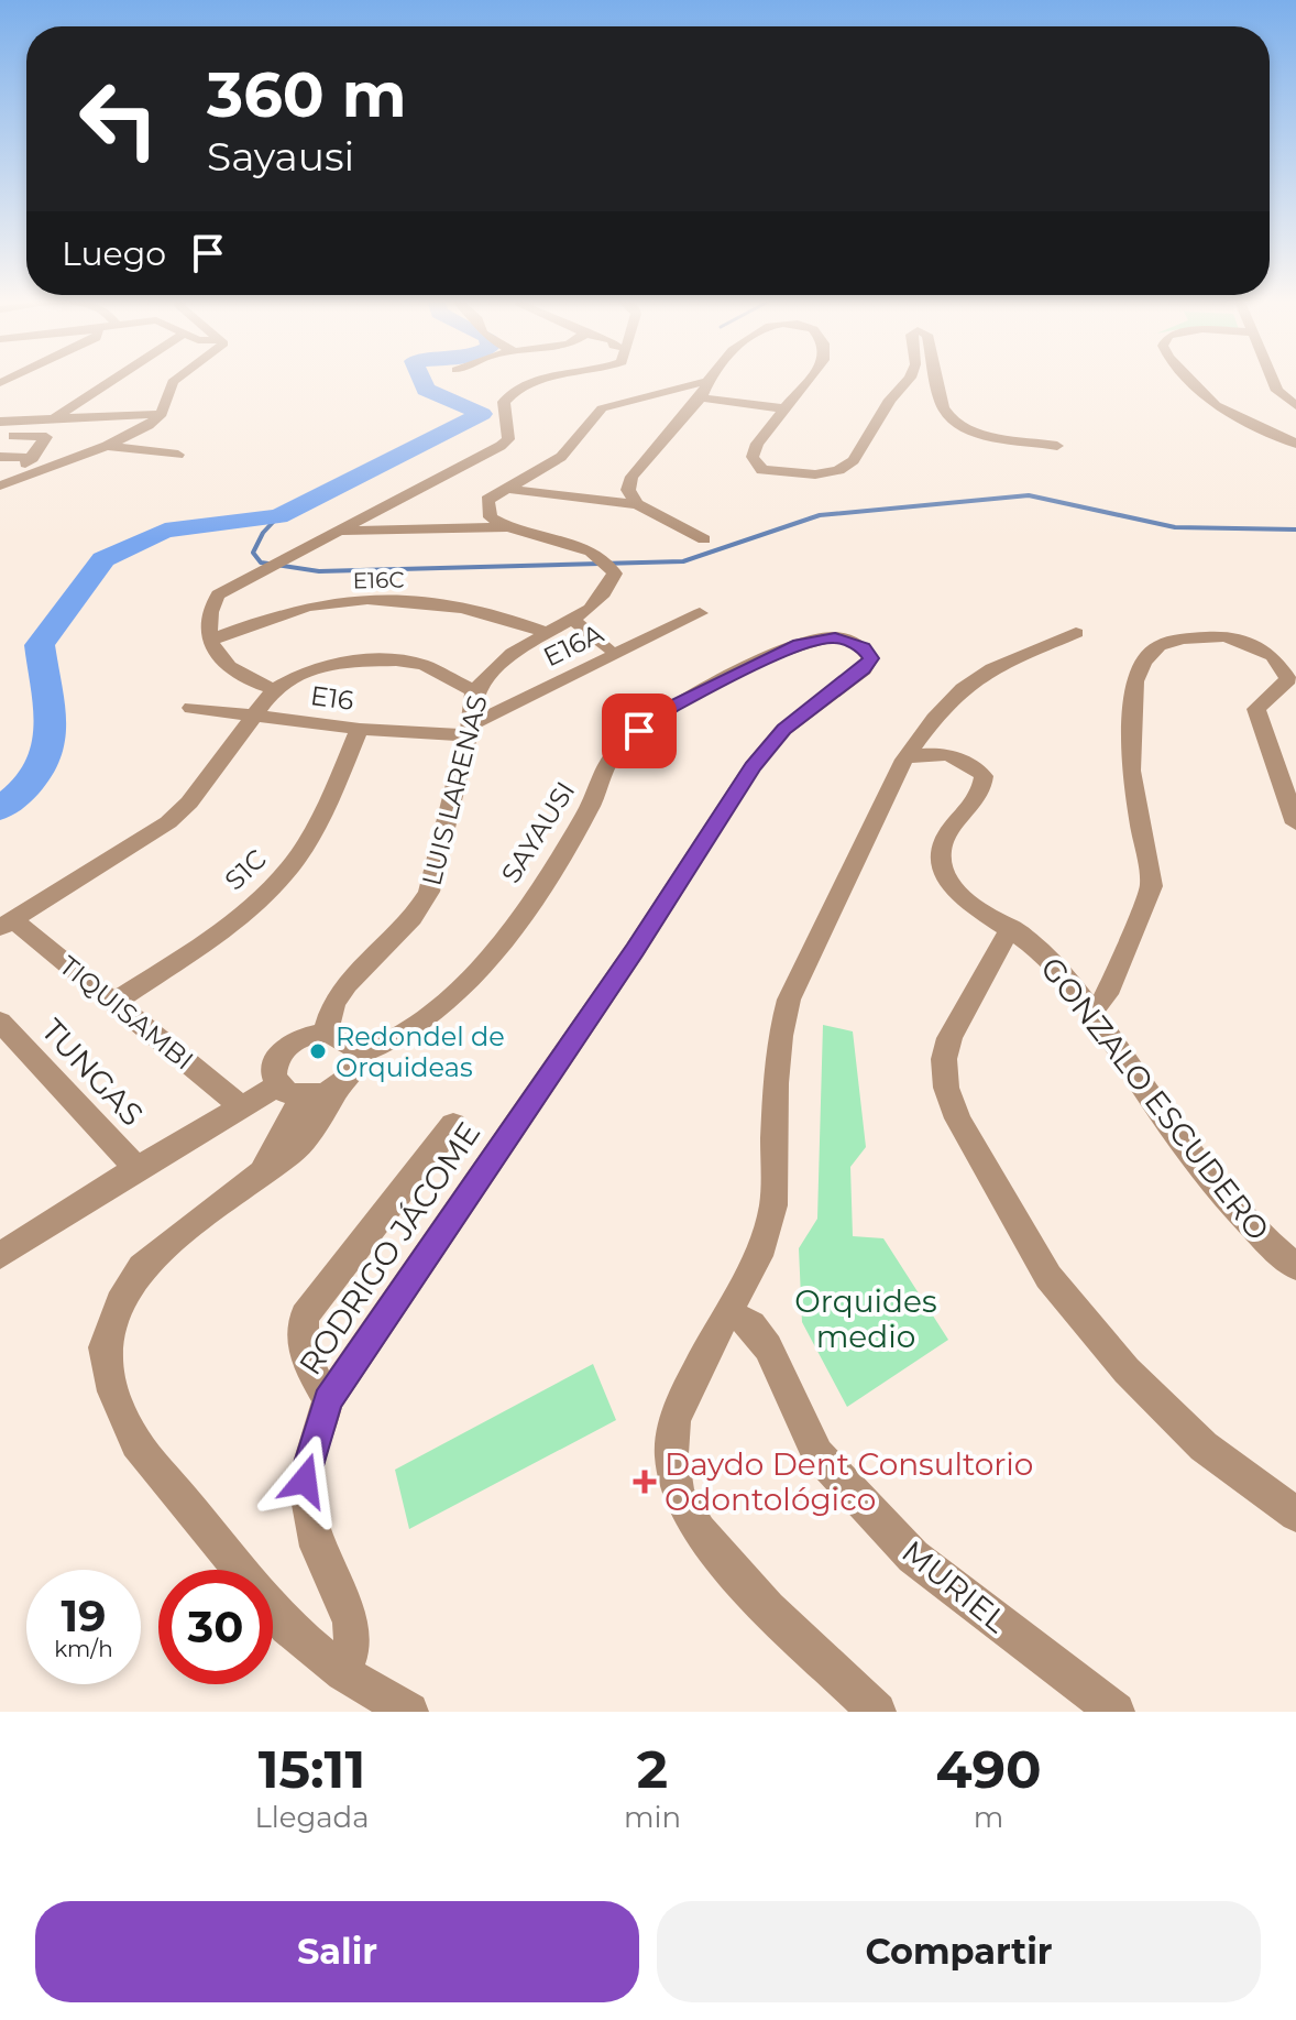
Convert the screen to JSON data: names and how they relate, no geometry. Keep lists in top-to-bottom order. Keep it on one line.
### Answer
{"streets":{"street":["E16C","E16A","E16","LUIS LARENAS","SAYAUSI","S1C","TIQUISAMBI","TUNGAS","GONZALO ESCUDERO","RODRIGO JÁCOME","MURIEL"]},"crossings":[["E16C","LUIS LARENAS"],["E16A","E16"],["E16A","LUIS LARENAS"],["E16","LUIS LARENAS"],["E16","S1C"],["LUIS LARENAS","SAYAUSI"],["SAYAUSI","RODRIGO JÁCOME"],["S1C","TIQUISAMBI"]],"parks":["Orquides medio"],"places":{"other":["Redondel de Orquideas"],"health":["Daydo Dent Consultorio Odontológico"]},"page":{"turn":["360 m","Sayausi"],"then":"Luego","speed":"19 km/h","limit":"30","eta":["15:11","Llegada","2","min","490","m"],"buttons":["Salir","Compartir"]}}
